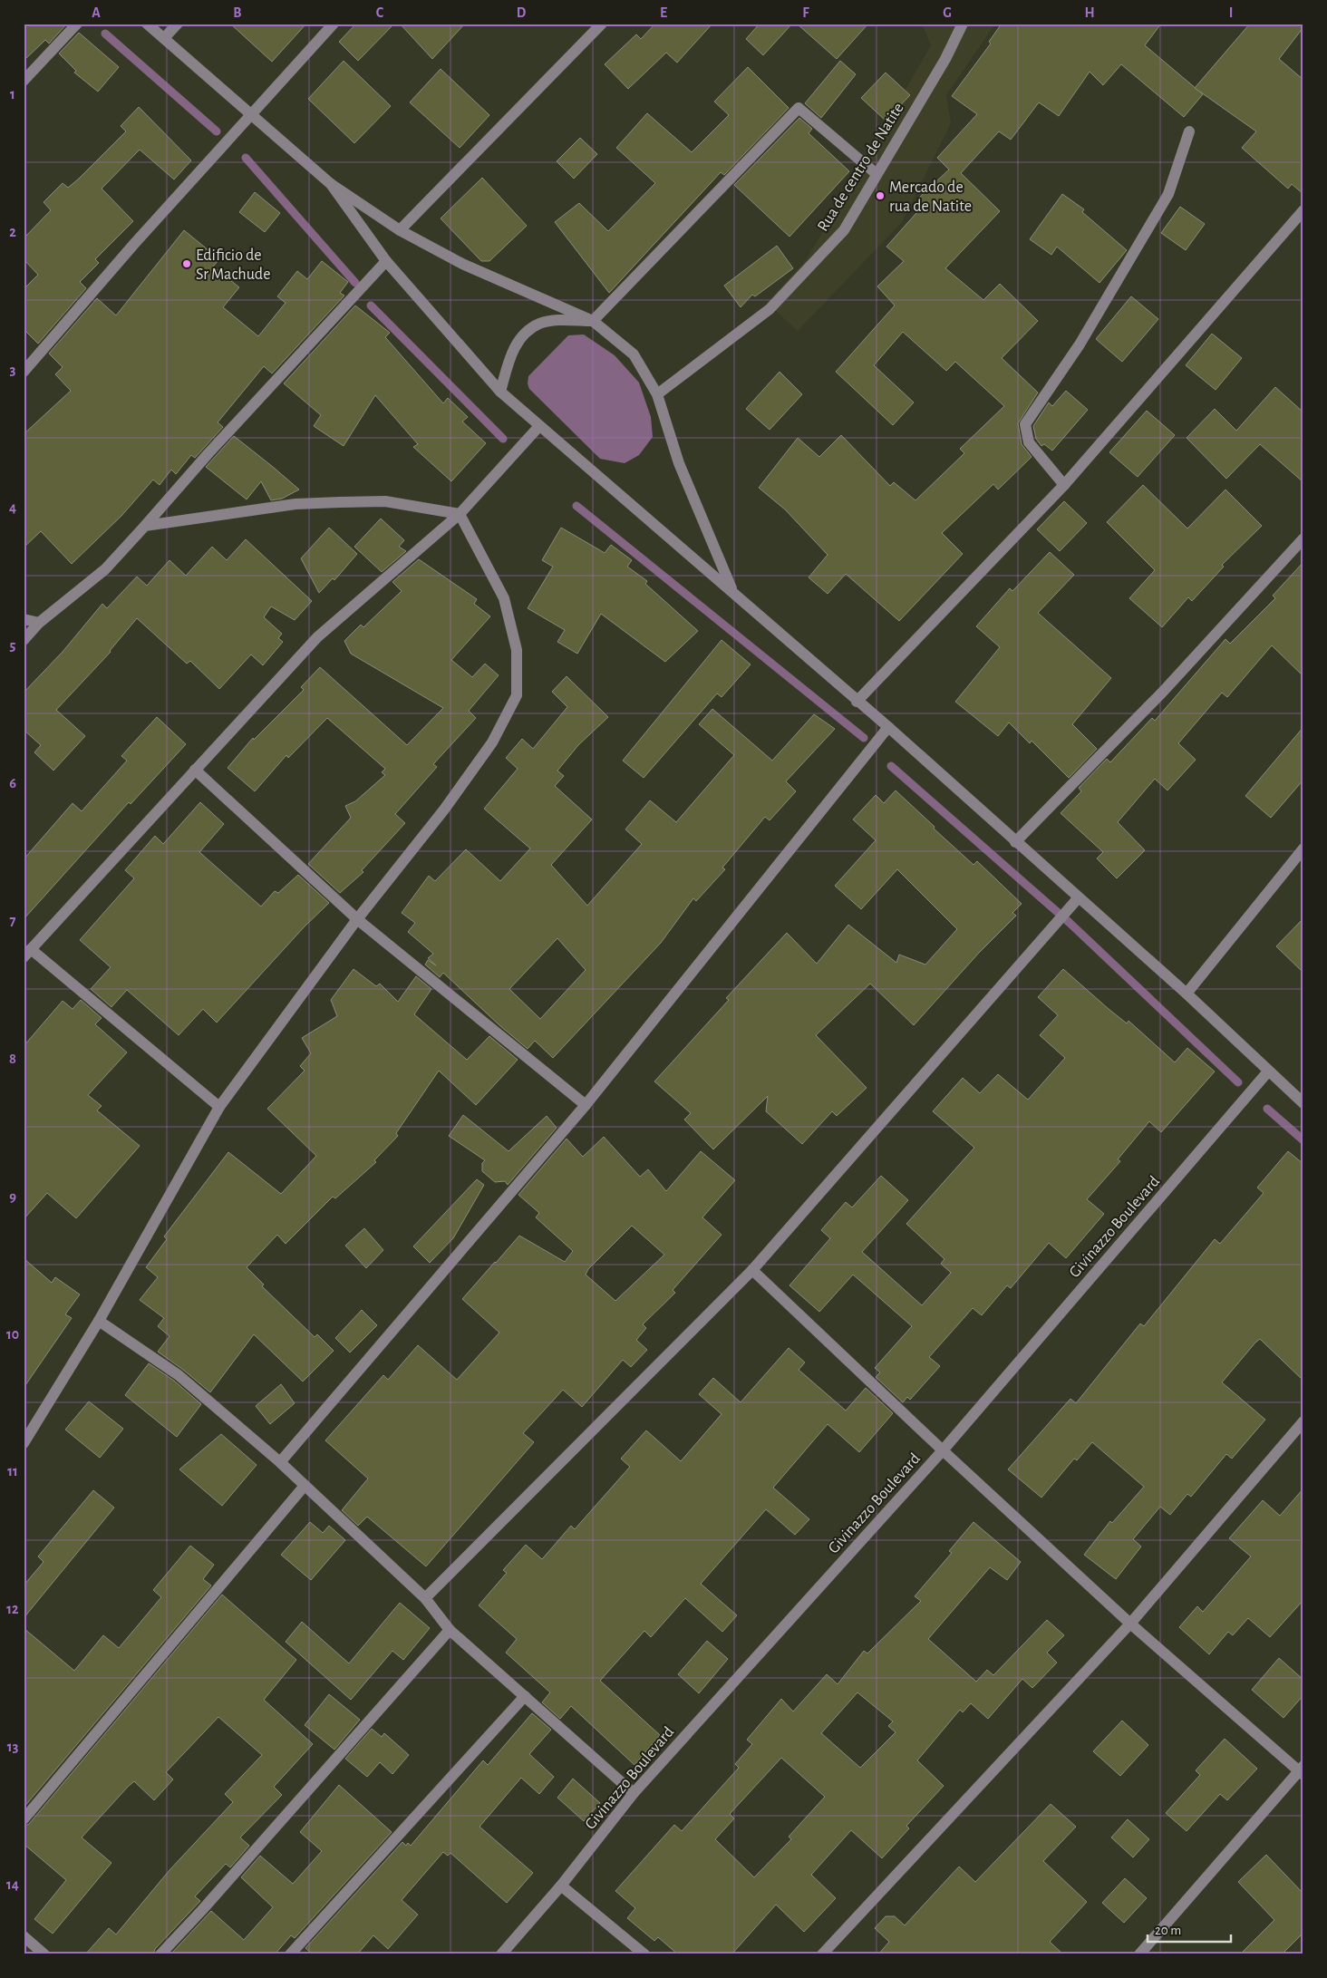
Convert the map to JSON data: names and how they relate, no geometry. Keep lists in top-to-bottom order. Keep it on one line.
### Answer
{"streets":{"street":["Rua de centro de Natite","Givinazzo Boulevard"]},"places":["Mercado de rua de Natite","Edificio de Sr Machude"],"scale_bar":"20 m","grid":{"columns":["A","B","C","D","E","F","G","H","I"],"rows":["1","2","3","4","5","6","7","8","9","10","11","12","13","14"]}}
